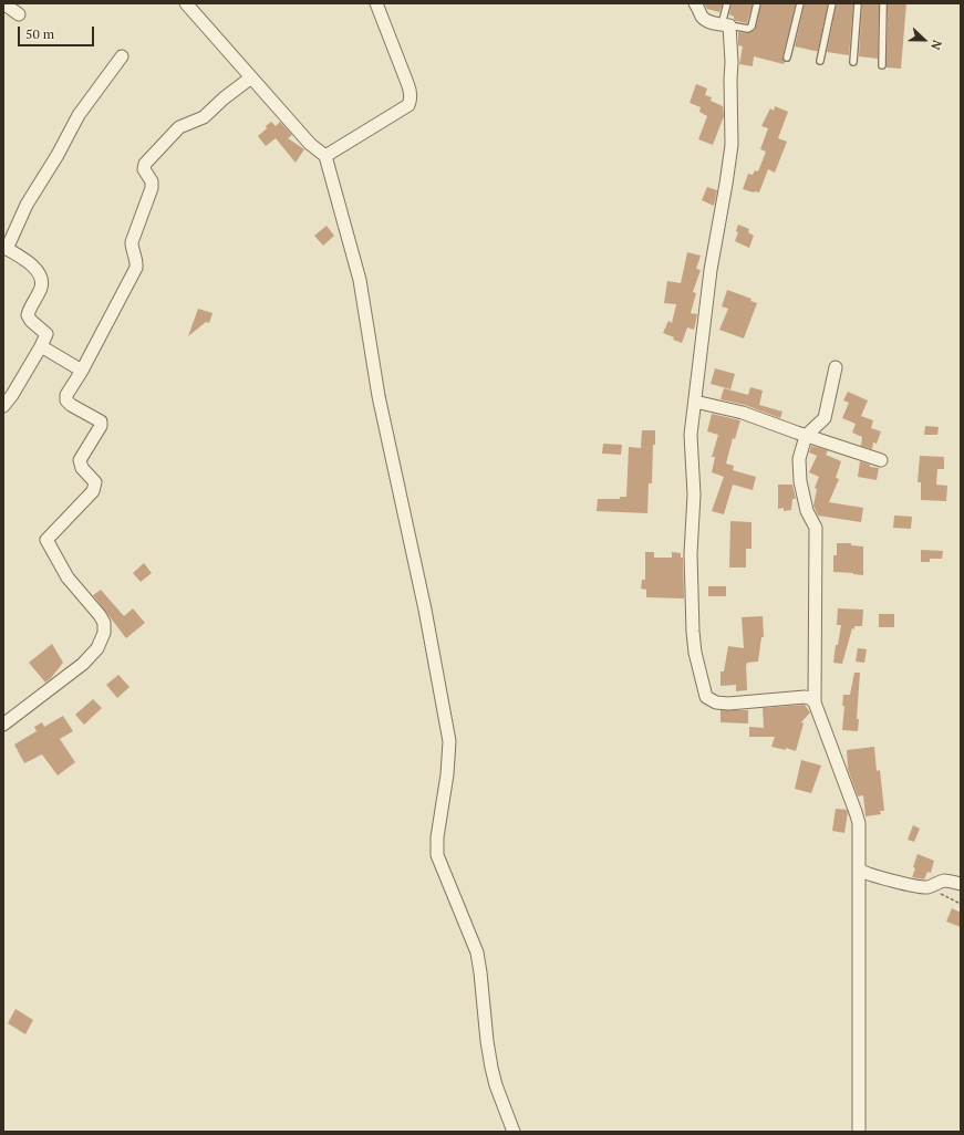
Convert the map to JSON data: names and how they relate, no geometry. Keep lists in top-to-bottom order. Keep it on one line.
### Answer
{"scale_bar":"50 m","north":"right"}
